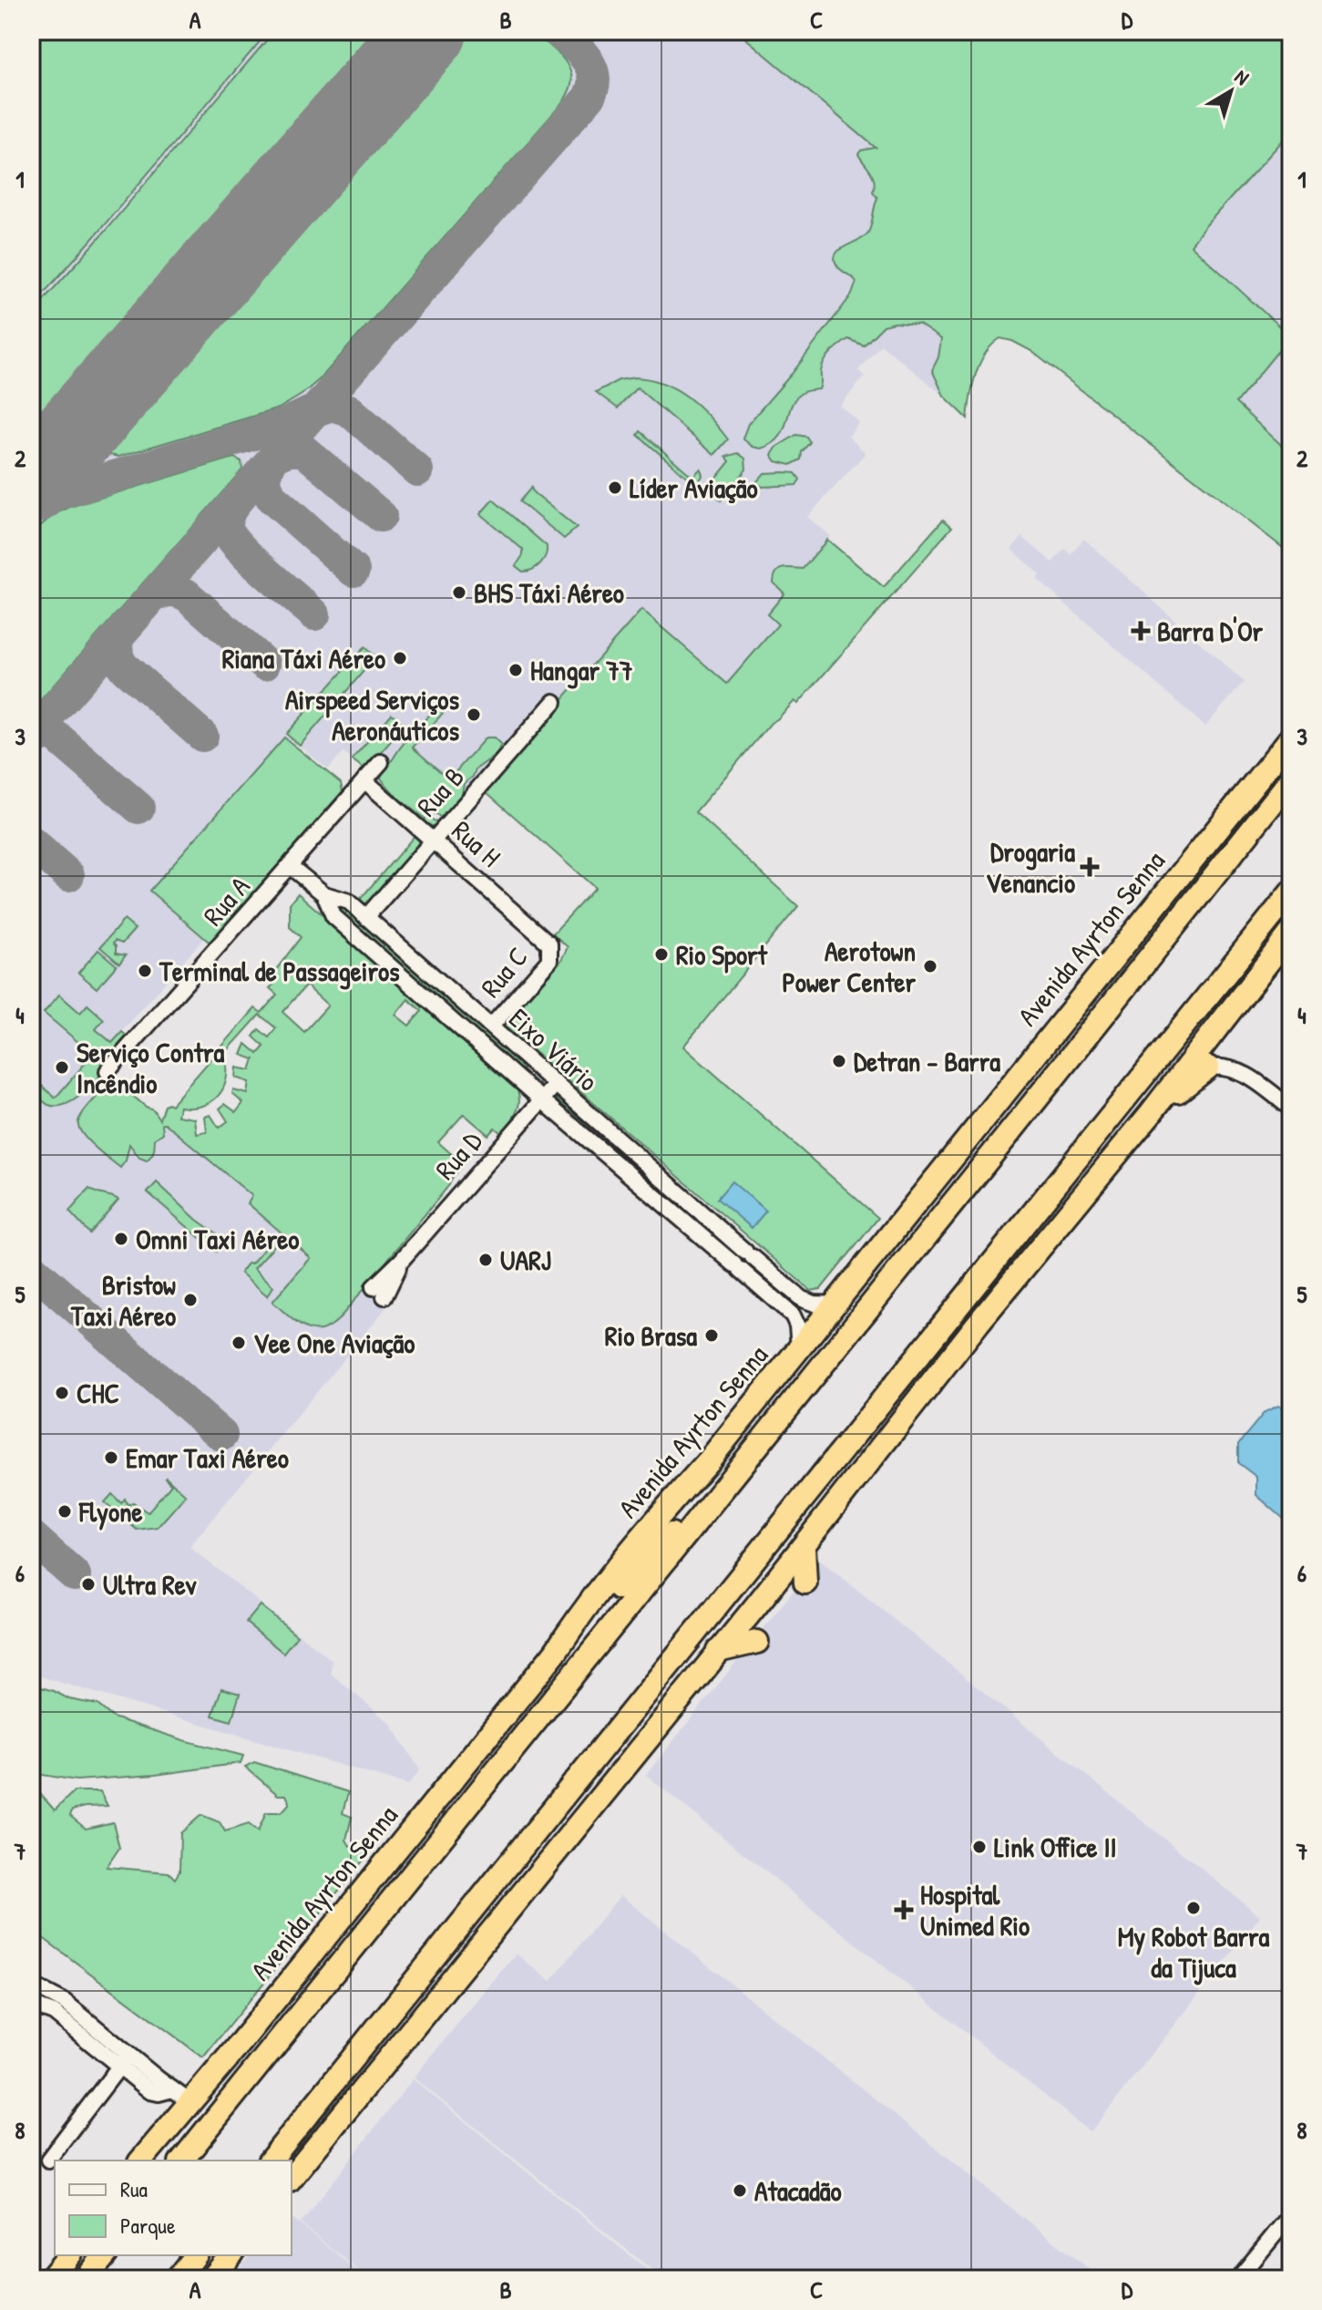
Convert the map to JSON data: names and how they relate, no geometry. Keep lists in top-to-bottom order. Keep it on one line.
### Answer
{"streets":{"highway":["Avenida Ayrton Senna"],"street":["Rua B","Rua H","Rua A","Rua C","Eixo Viário","Rua D"]},"crossings":[["Rua B","Rua H"],["Rua B","Eixo Viário"],["Rua H","Rua A"],["Rua H","Rua C"],["Rua A","Eixo Viário"],["Avenida Ayrton Senna","Eixo Viário"],["Rua C","Eixo Viário"],["Eixo Viário","Rua D"]],"places":{"other":["Líder Aviação","BHS Táxi Aéreo","Riana Táxi Aéreo","Hangar 77","Airspeed Serviços Aeronáuticos","Rio Sport","Aerotown Power Center","Terminal de Passageiros","Detran - Barra","Serviço Contra Incêndio","Omni Taxi Aéreo","UARJ","Bristow Taxi Aéreo","Rio Brasa","Vee One Aviação","CHC","Emar Taxi Aéreo","Flyone","Ultra Rev","Link Office II","My Robot Barra da Tijuca","Atacadão"],"health":["Barra D'Or","Drogaria Venancio","Hospital Unimed Rio"]},"legend":["Rua","Parque"],"north":"top right","grid":{"columns":["A","B","C","D"],"rows":["1","2","3","4","5","6","7","8"]}}
